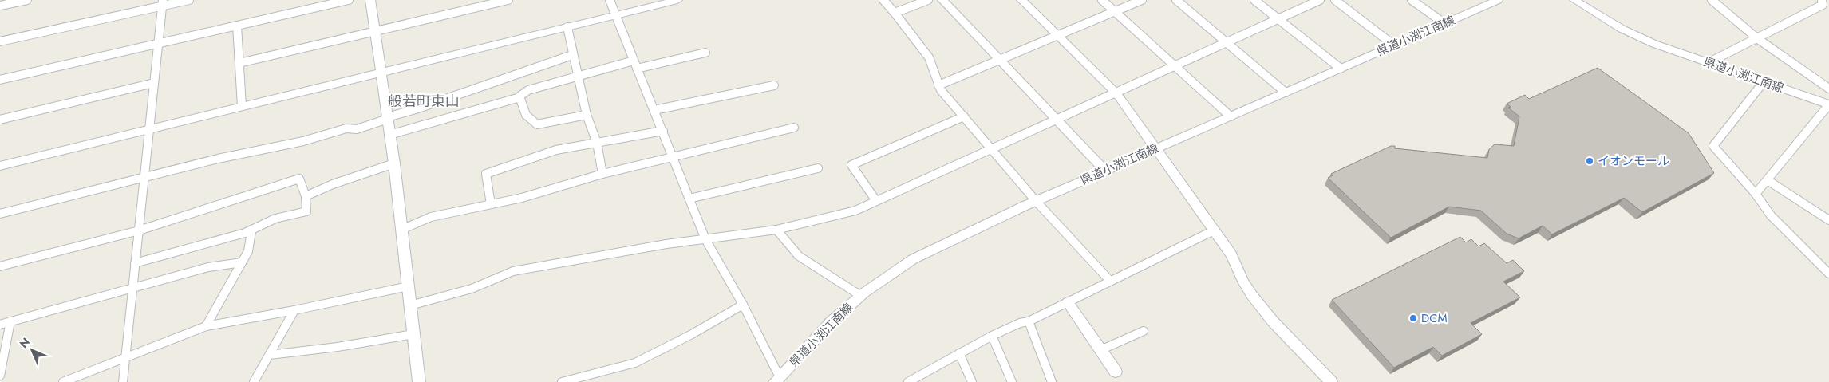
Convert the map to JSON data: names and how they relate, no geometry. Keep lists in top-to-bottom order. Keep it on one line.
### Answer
{"streets":{"main road":["県道小渕江南線"]},"districts":["般若町東山"],"places":["イオンモール","DCM"],"north":"top left"}
